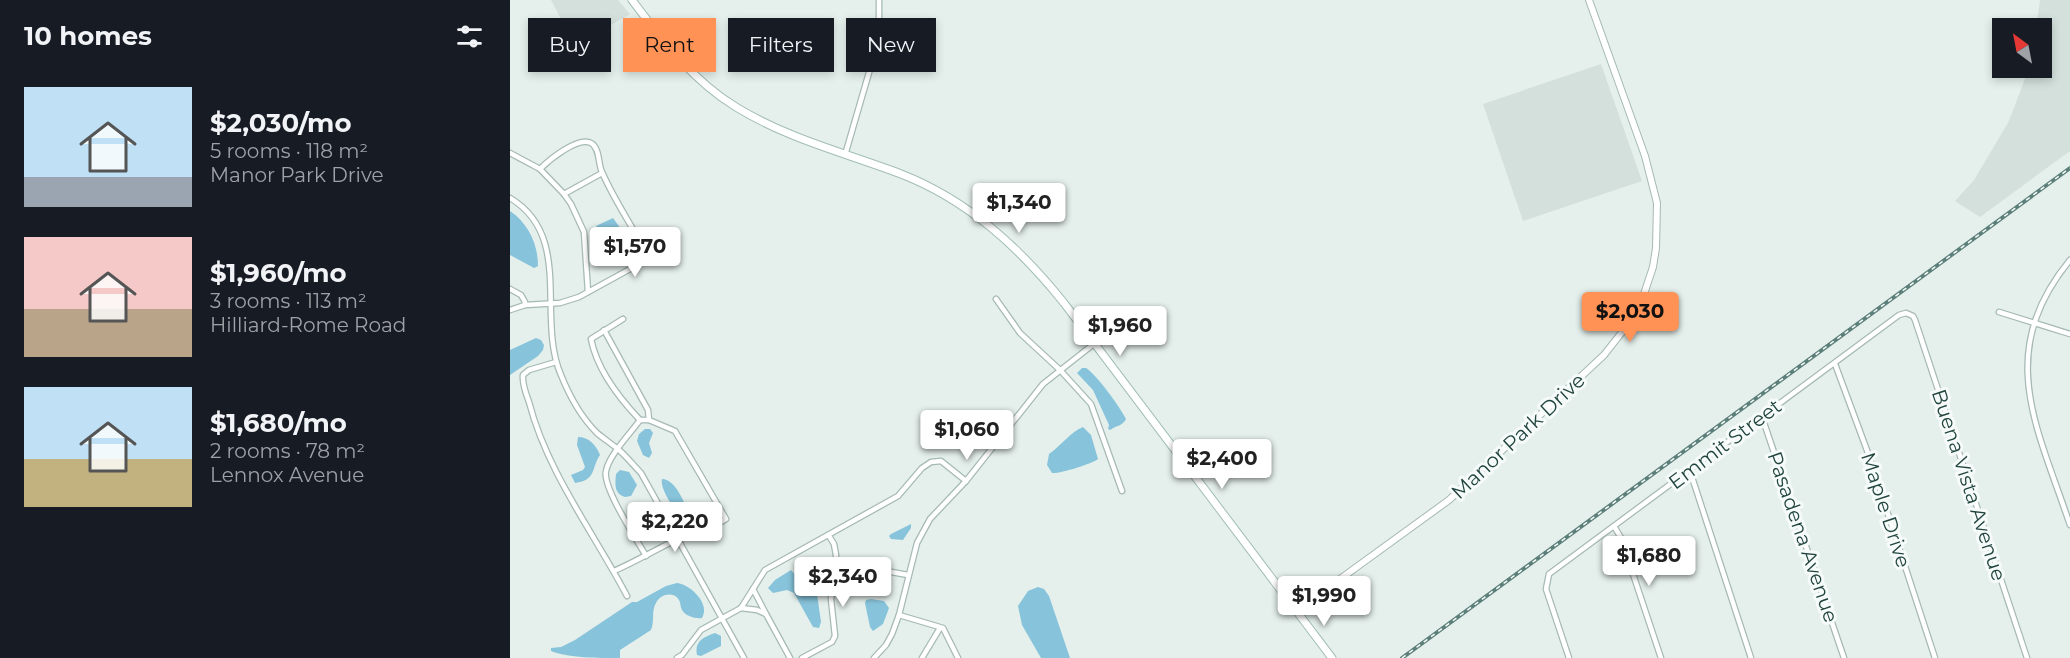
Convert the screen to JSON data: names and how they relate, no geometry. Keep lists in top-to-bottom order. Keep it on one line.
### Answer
{"streets":{"street":["Manor Park Drive","Emmit Street","Buena Vista Avenue","Maple Drive","Pasadena Avenue"]},"crossings":[["Emmit Street","Buena Vista Avenue"],["Emmit Street","Maple Drive"],["Emmit Street","Pasadena Avenue"]],"north":"top left","page":{"heading":"10 homes","chip":["Buy","Rent","Filters","New"],"list":[{"name":"$2,030/mo","note":"5 rooms · 118 m² · Manor Park Drive"},{"name":"$1,960/mo","note":"3 rooms · 113 m² · Hilliard-Rome Road"},{"name":"$1,680/mo","note":"2 rooms · 78 m² · Lennox Avenue"}],"price":["$1,340","$1,570","$2,030","$1,960","$1,060","$2,400","$2,220","$1,680","$2,340","$1,990"]}}
